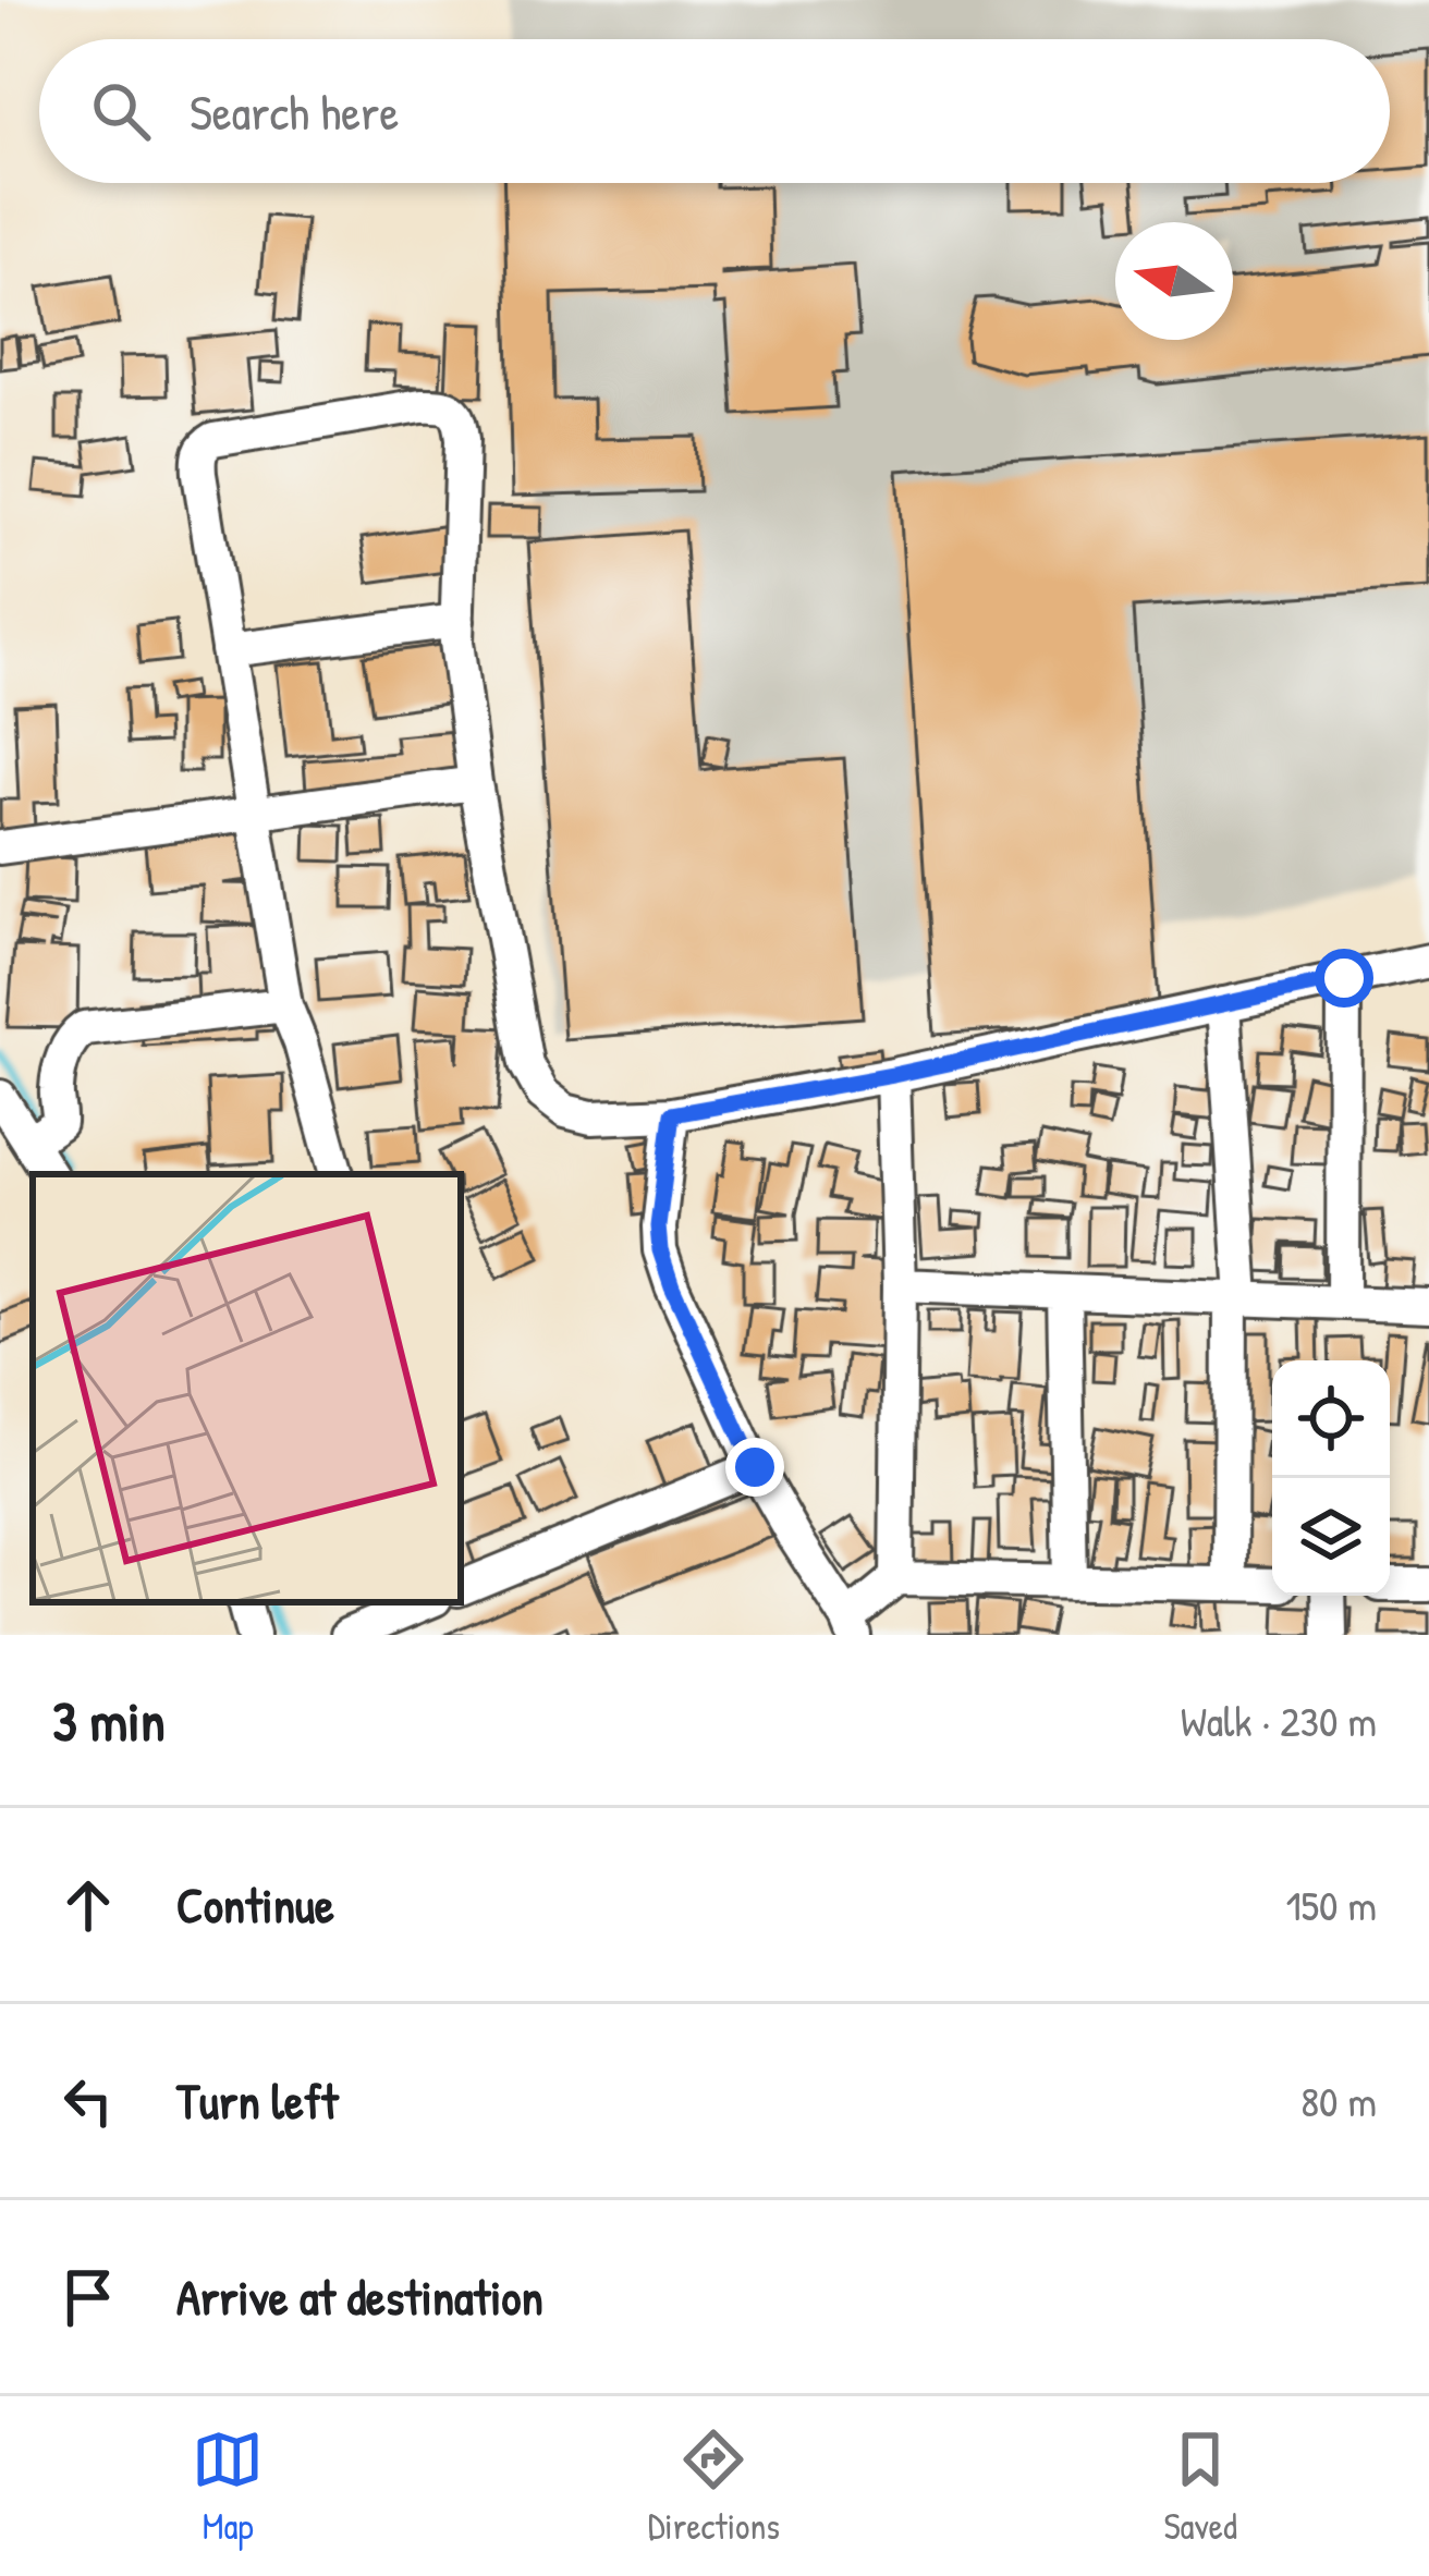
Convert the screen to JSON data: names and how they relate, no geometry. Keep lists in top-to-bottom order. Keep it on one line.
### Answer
{"north":"left","page":{"search":"Search here","heading":["3 min","Walk · 230 m"],"list":[["Continue","150 m"],["Turn left","80 m"],"Arrive at destination"],"nav":["Map","Directions","Saved"]}}
